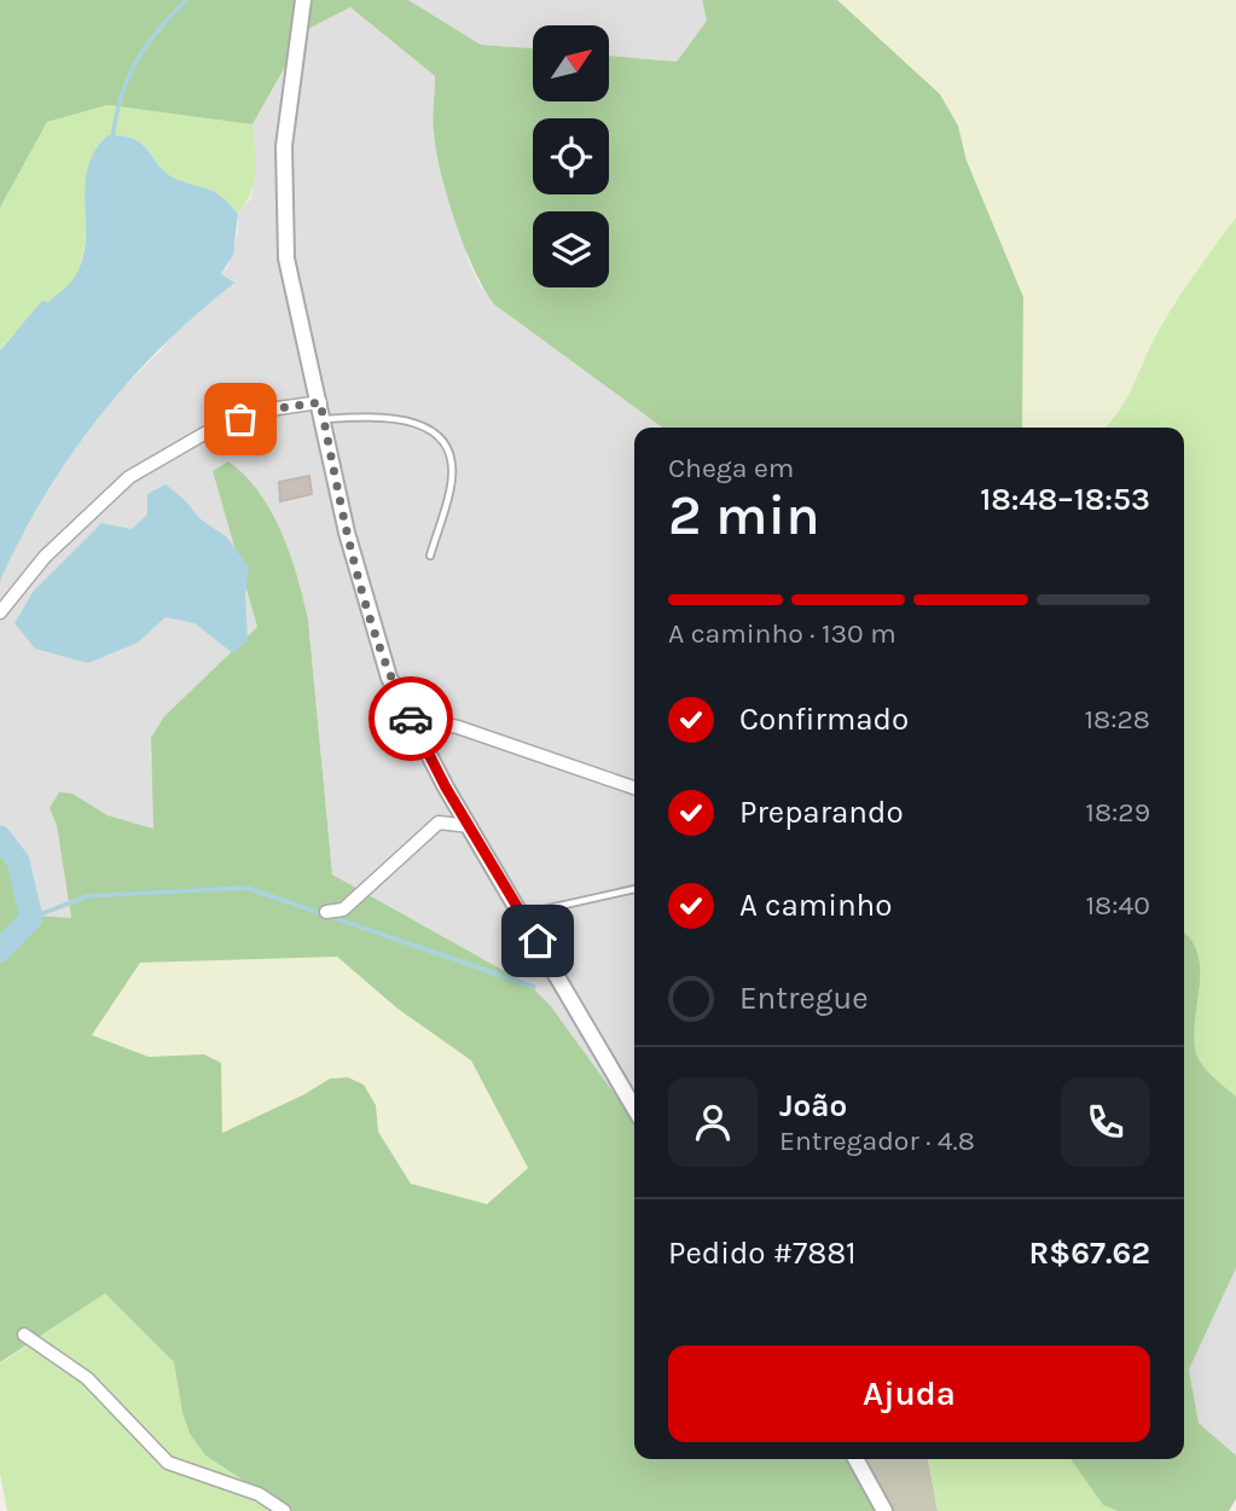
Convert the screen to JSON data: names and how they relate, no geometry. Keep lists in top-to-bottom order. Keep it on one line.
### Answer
{"north":"top right","page":{"heading":["2 min","Chega em","18:48–18:53"],"panel":["João","Entregador · 4.8","Pedido #7881","R$67.62"],"bar":"A caminho · 130 m","list":[["Confirmado","18:28"],["Preparando","18:29"],["A caminho","18:40"],"Entregue"],"buttons":"Ajuda"}}
